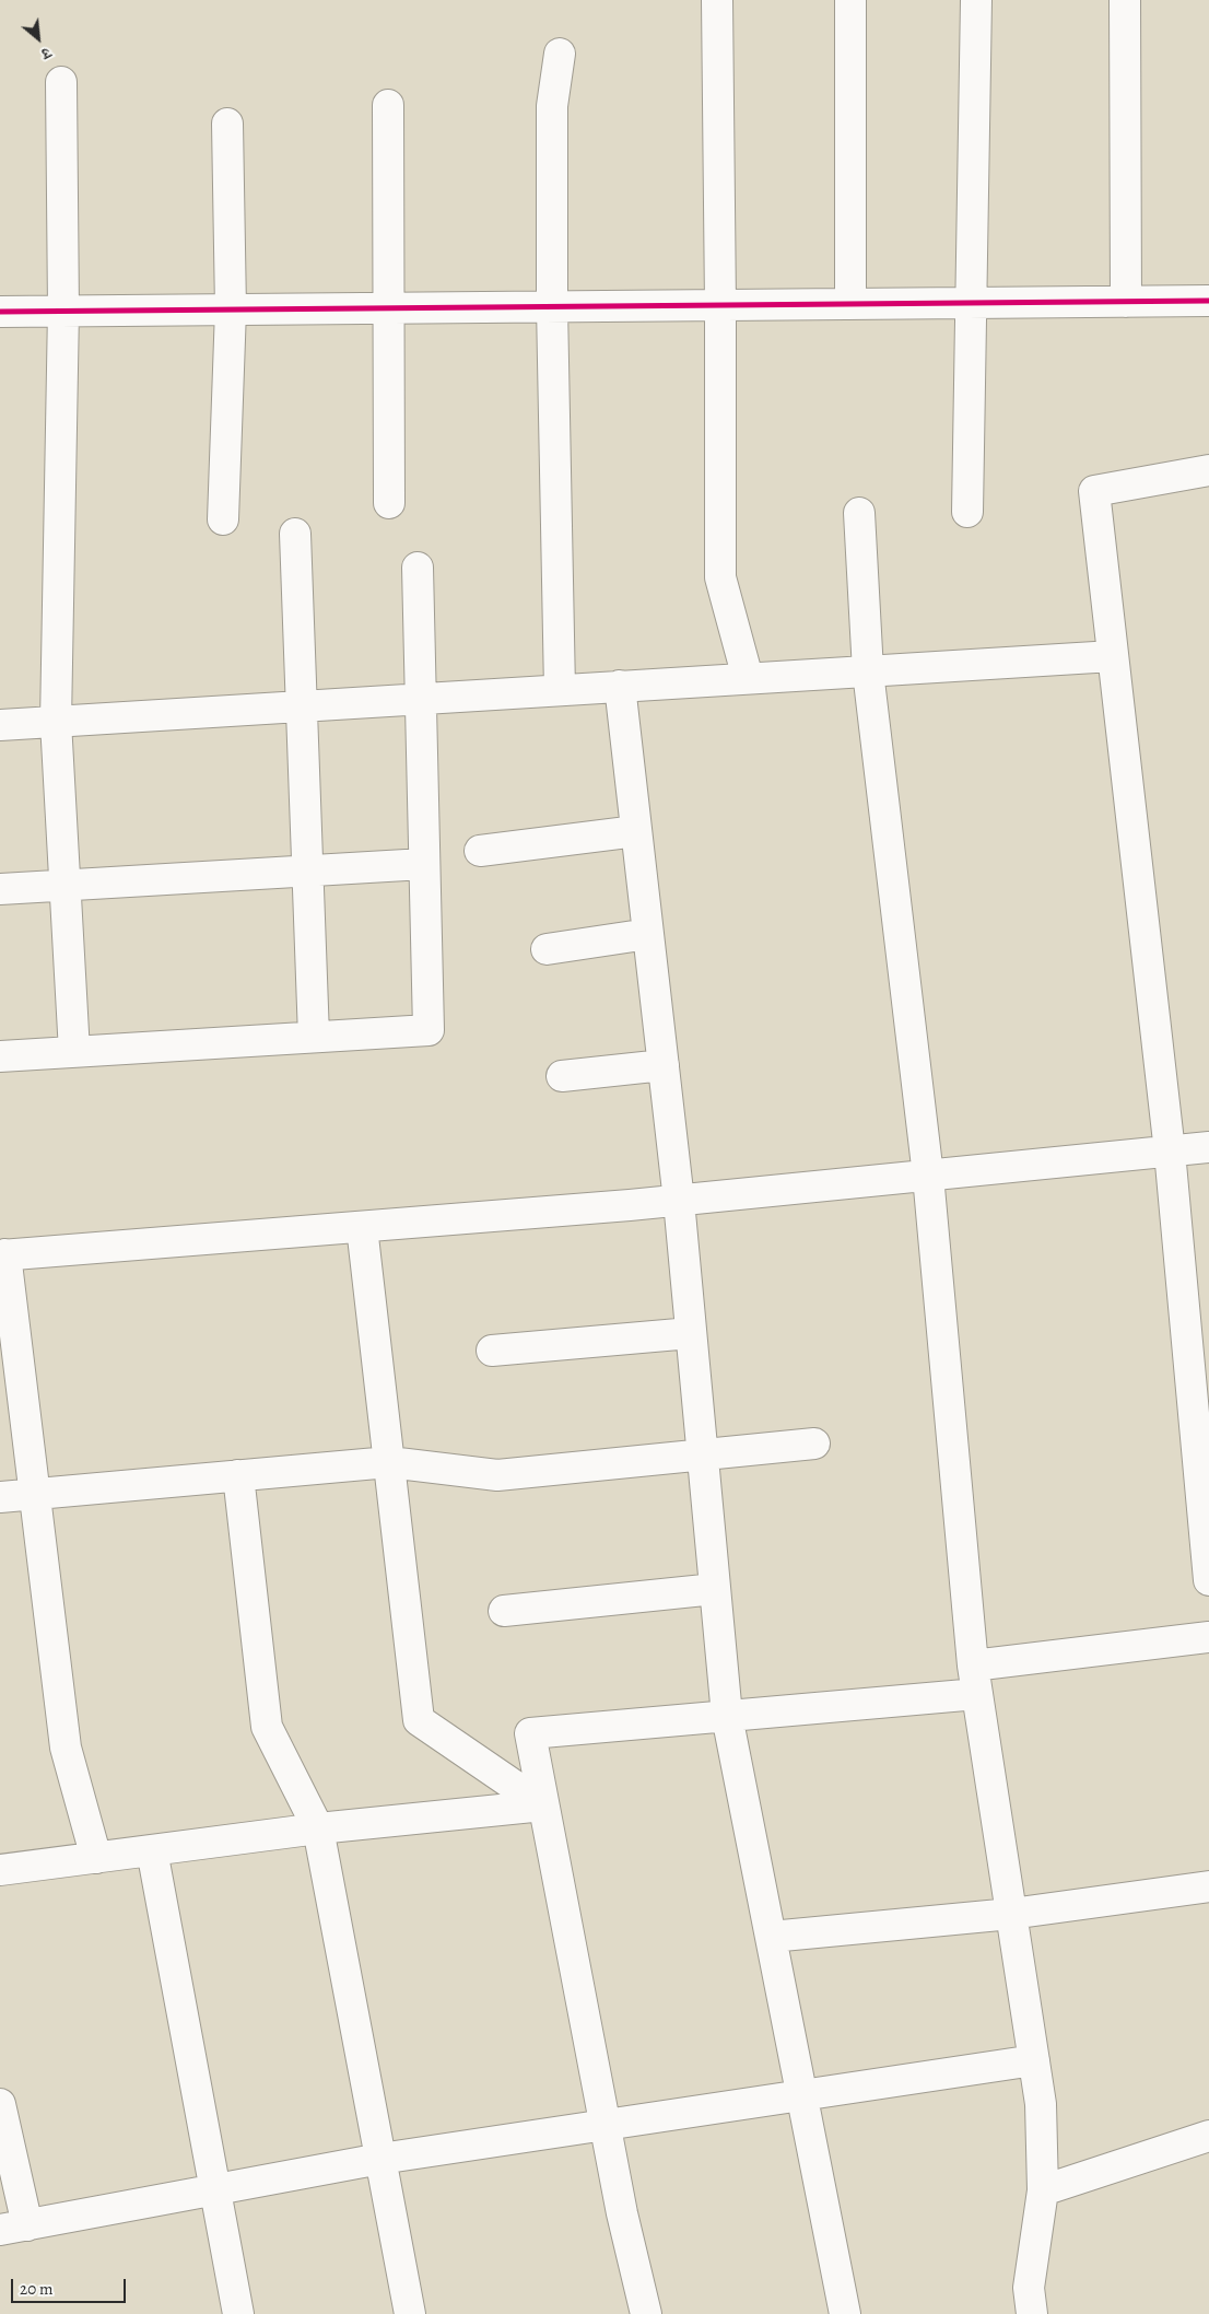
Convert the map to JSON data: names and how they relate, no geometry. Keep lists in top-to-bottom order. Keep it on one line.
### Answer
{"scale_bar":"20 m","north":"bottom right"}
